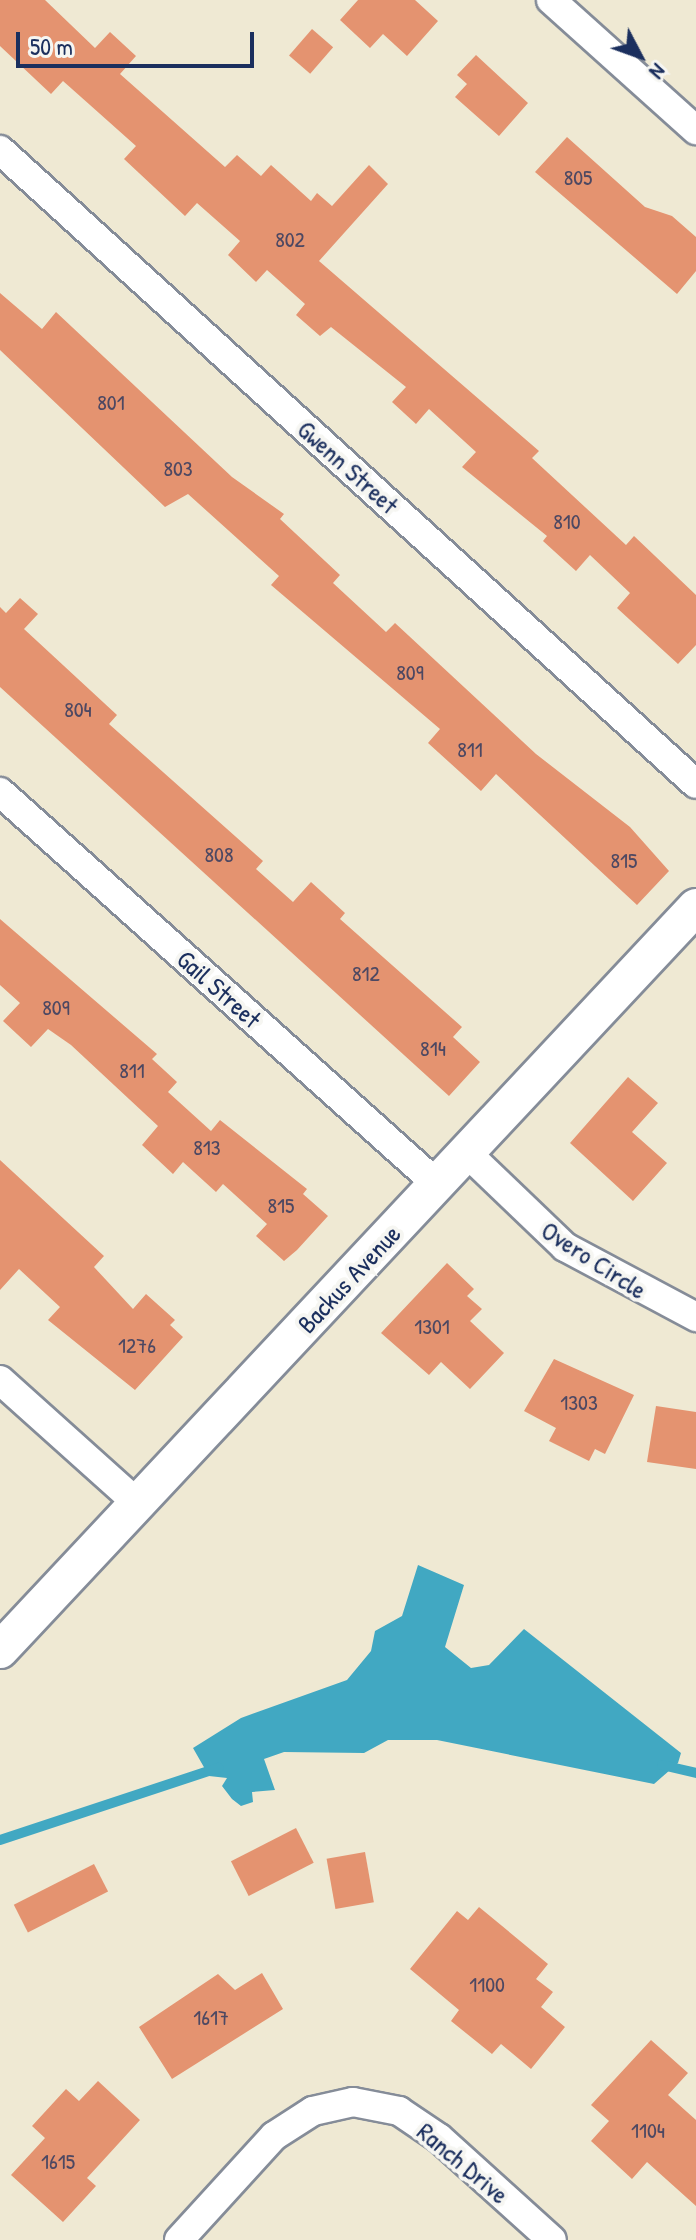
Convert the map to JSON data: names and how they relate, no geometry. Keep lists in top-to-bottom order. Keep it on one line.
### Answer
{"streets":{"street":["Gwenn Street","Gail Street","Overo Circle","Backus Avenue","Ranch Drive"]},"crossings":[["Gail Street","Backus Avenue"],["Overo Circle","Backus Avenue"]],"house_numbers":["805","802","801","803","810","809","804","811","808","815","812","809","814","811","813","815","1301","1276","1303","1100","1617","1104","1615"],"scale_bar":"50 m","north":"bottom right"}
